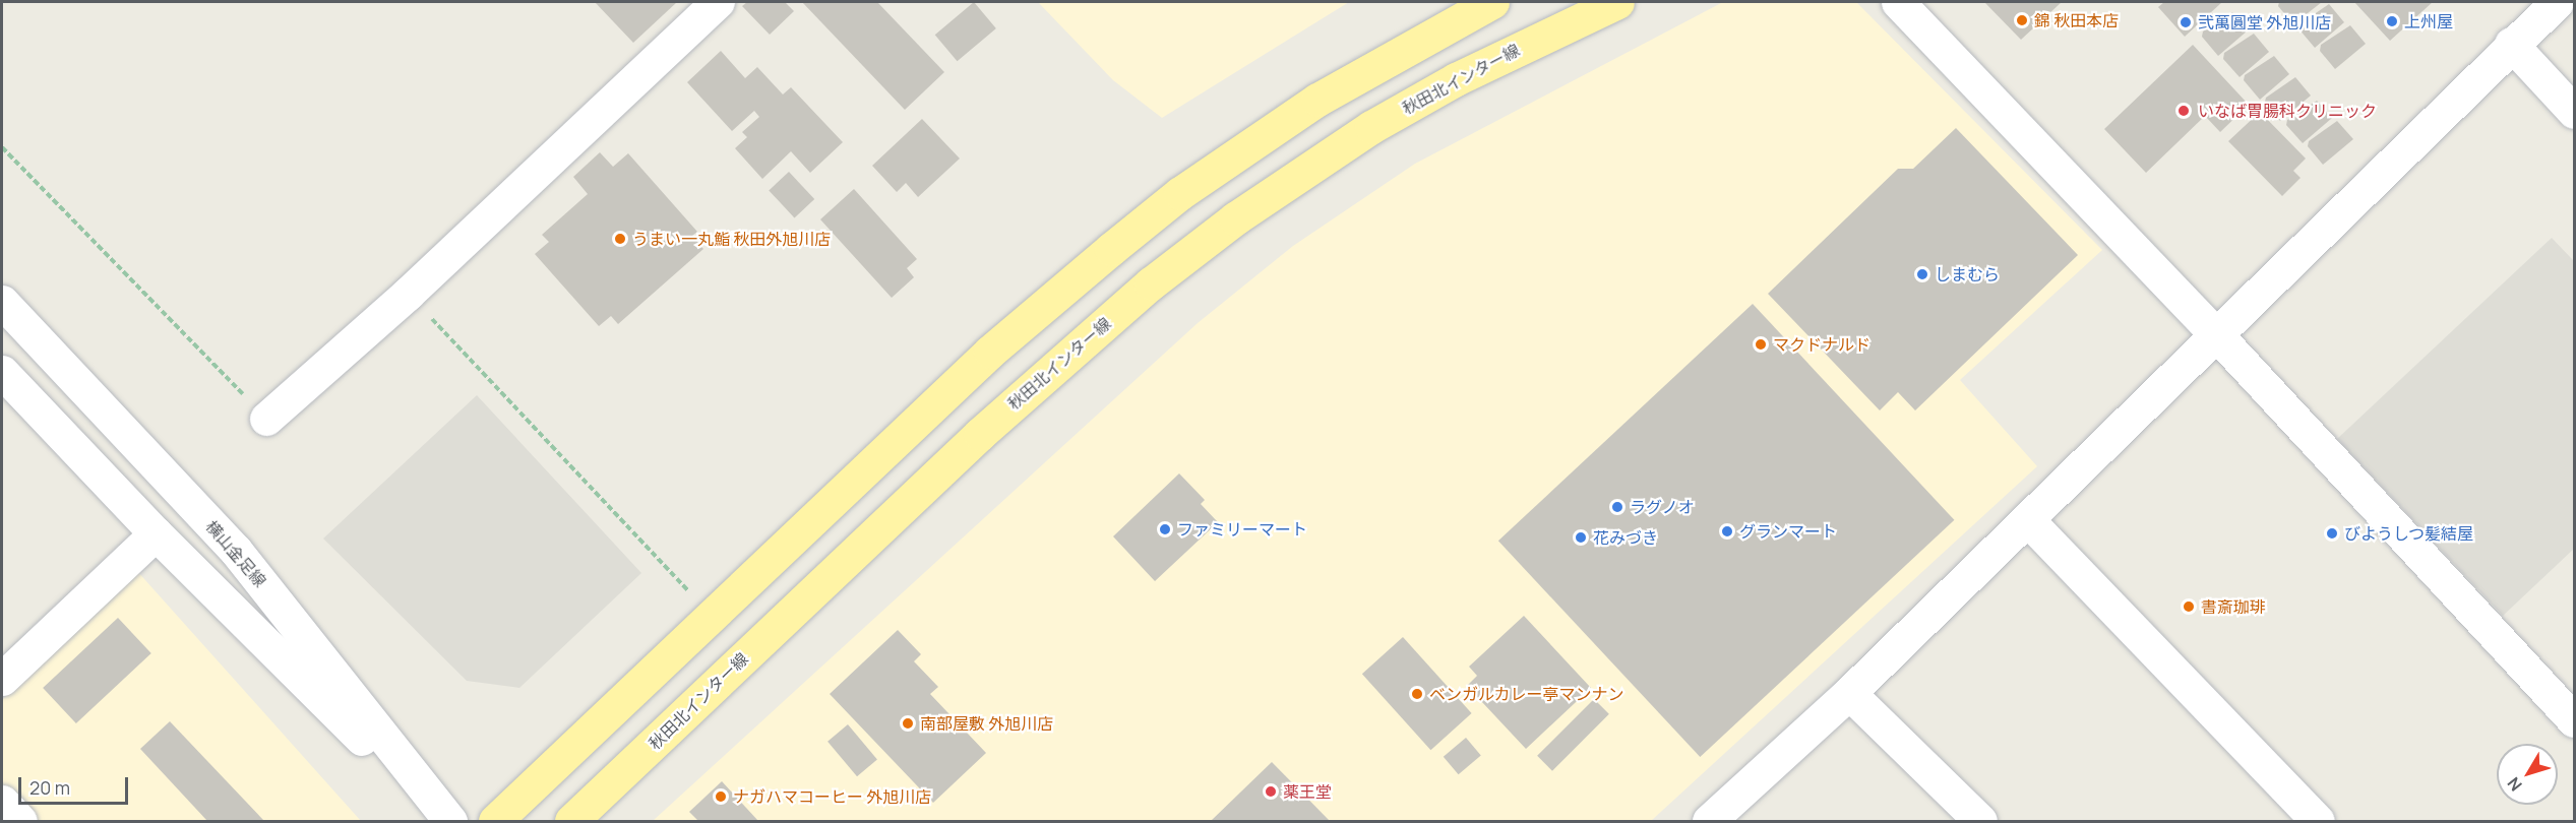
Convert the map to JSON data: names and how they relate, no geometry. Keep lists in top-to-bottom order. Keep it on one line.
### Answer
{"streets":{"main road":["秋田北インター線"],"street":["横山金足線"]},"places":["錦 秋田本店","上州屋","弐萬圓堂 外旭川店","いなば胃腸科クリニック","うまい一丸鮨 秋田外旭川店","しまむら","マクドナルド","ラグノオ","ファミリーマート","グランマート","びようしつ髪結屋","花みづき","書斎珈琲","ベンガルカレー亭マンナン","南部屋敷 外旭川店","薬王堂","ナガハマコーヒー 外旭川店"],"scale_bar":"20 m","north":"bottom left"}
